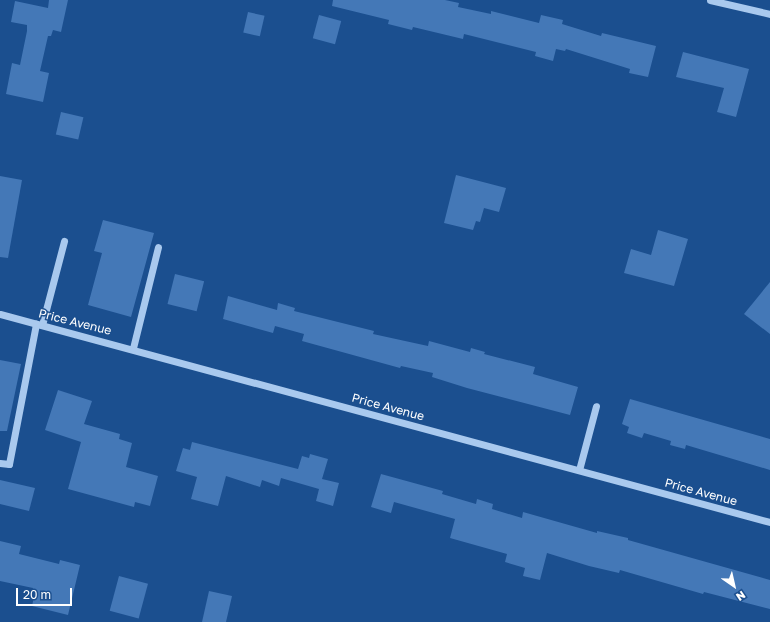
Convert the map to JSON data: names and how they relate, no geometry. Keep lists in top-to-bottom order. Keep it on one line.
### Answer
{"streets":{"street":["Price Avenue"]},"scale_bar":"20 m","north":"bottom right"}
